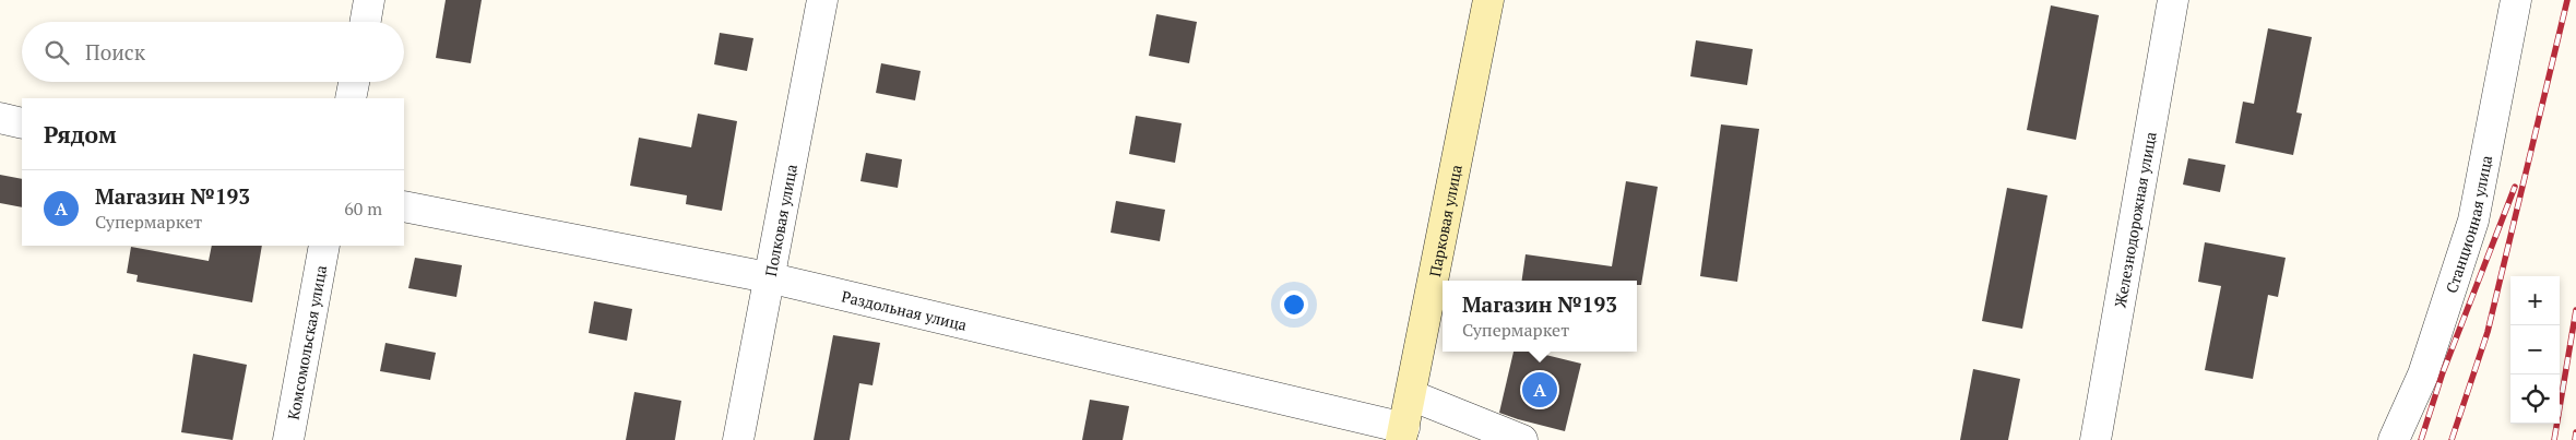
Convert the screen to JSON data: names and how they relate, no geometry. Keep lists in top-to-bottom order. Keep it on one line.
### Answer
{"streets":{"main road":["Парковая улица"],"street":["Полковая улица","Железнодорожная улица","Станционная улица","Раздольная улица","Комсомольская улица"]},"crossings":[["Полковая улица","Раздольная улица"],["Парковая улица","Раздольная улица"]],"page":{"search":"Поиск","heading":"Рядом","list":[{"mark":"A","name":"Магазин №193","note":"Супермаркет","value":"60 m"}],"map_buttons":["+","−"],"popup":["Магазин №193","Супермаркет"],"pins":"A"}}
